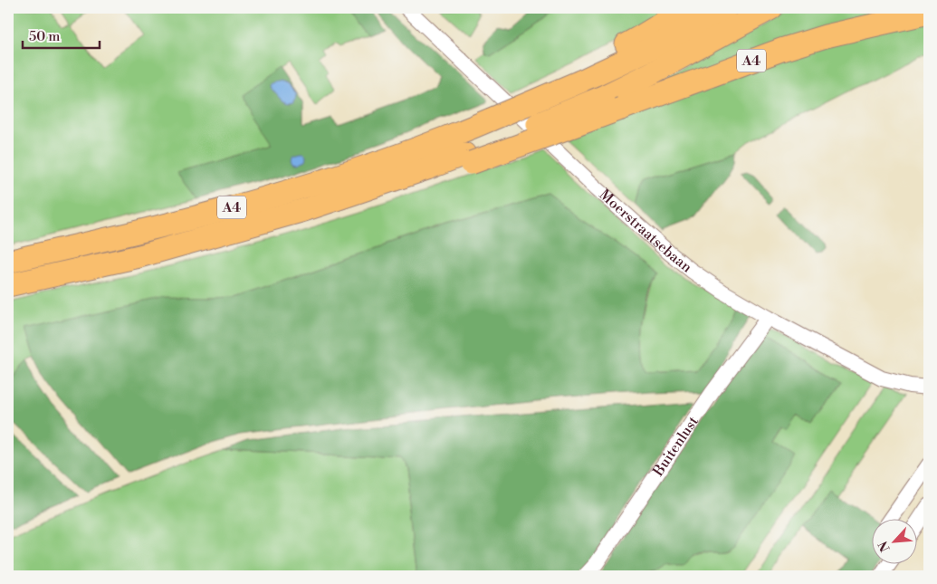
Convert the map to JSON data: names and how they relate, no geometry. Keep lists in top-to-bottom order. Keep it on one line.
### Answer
{"streets":{"highway":["A4"],"street":["Moerstraatsebaan","Buitenlust"]},"crossings":[["Moerstraatsebaan","Buitenlust"]],"scale_bar":"50 m","north":"bottom left"}
